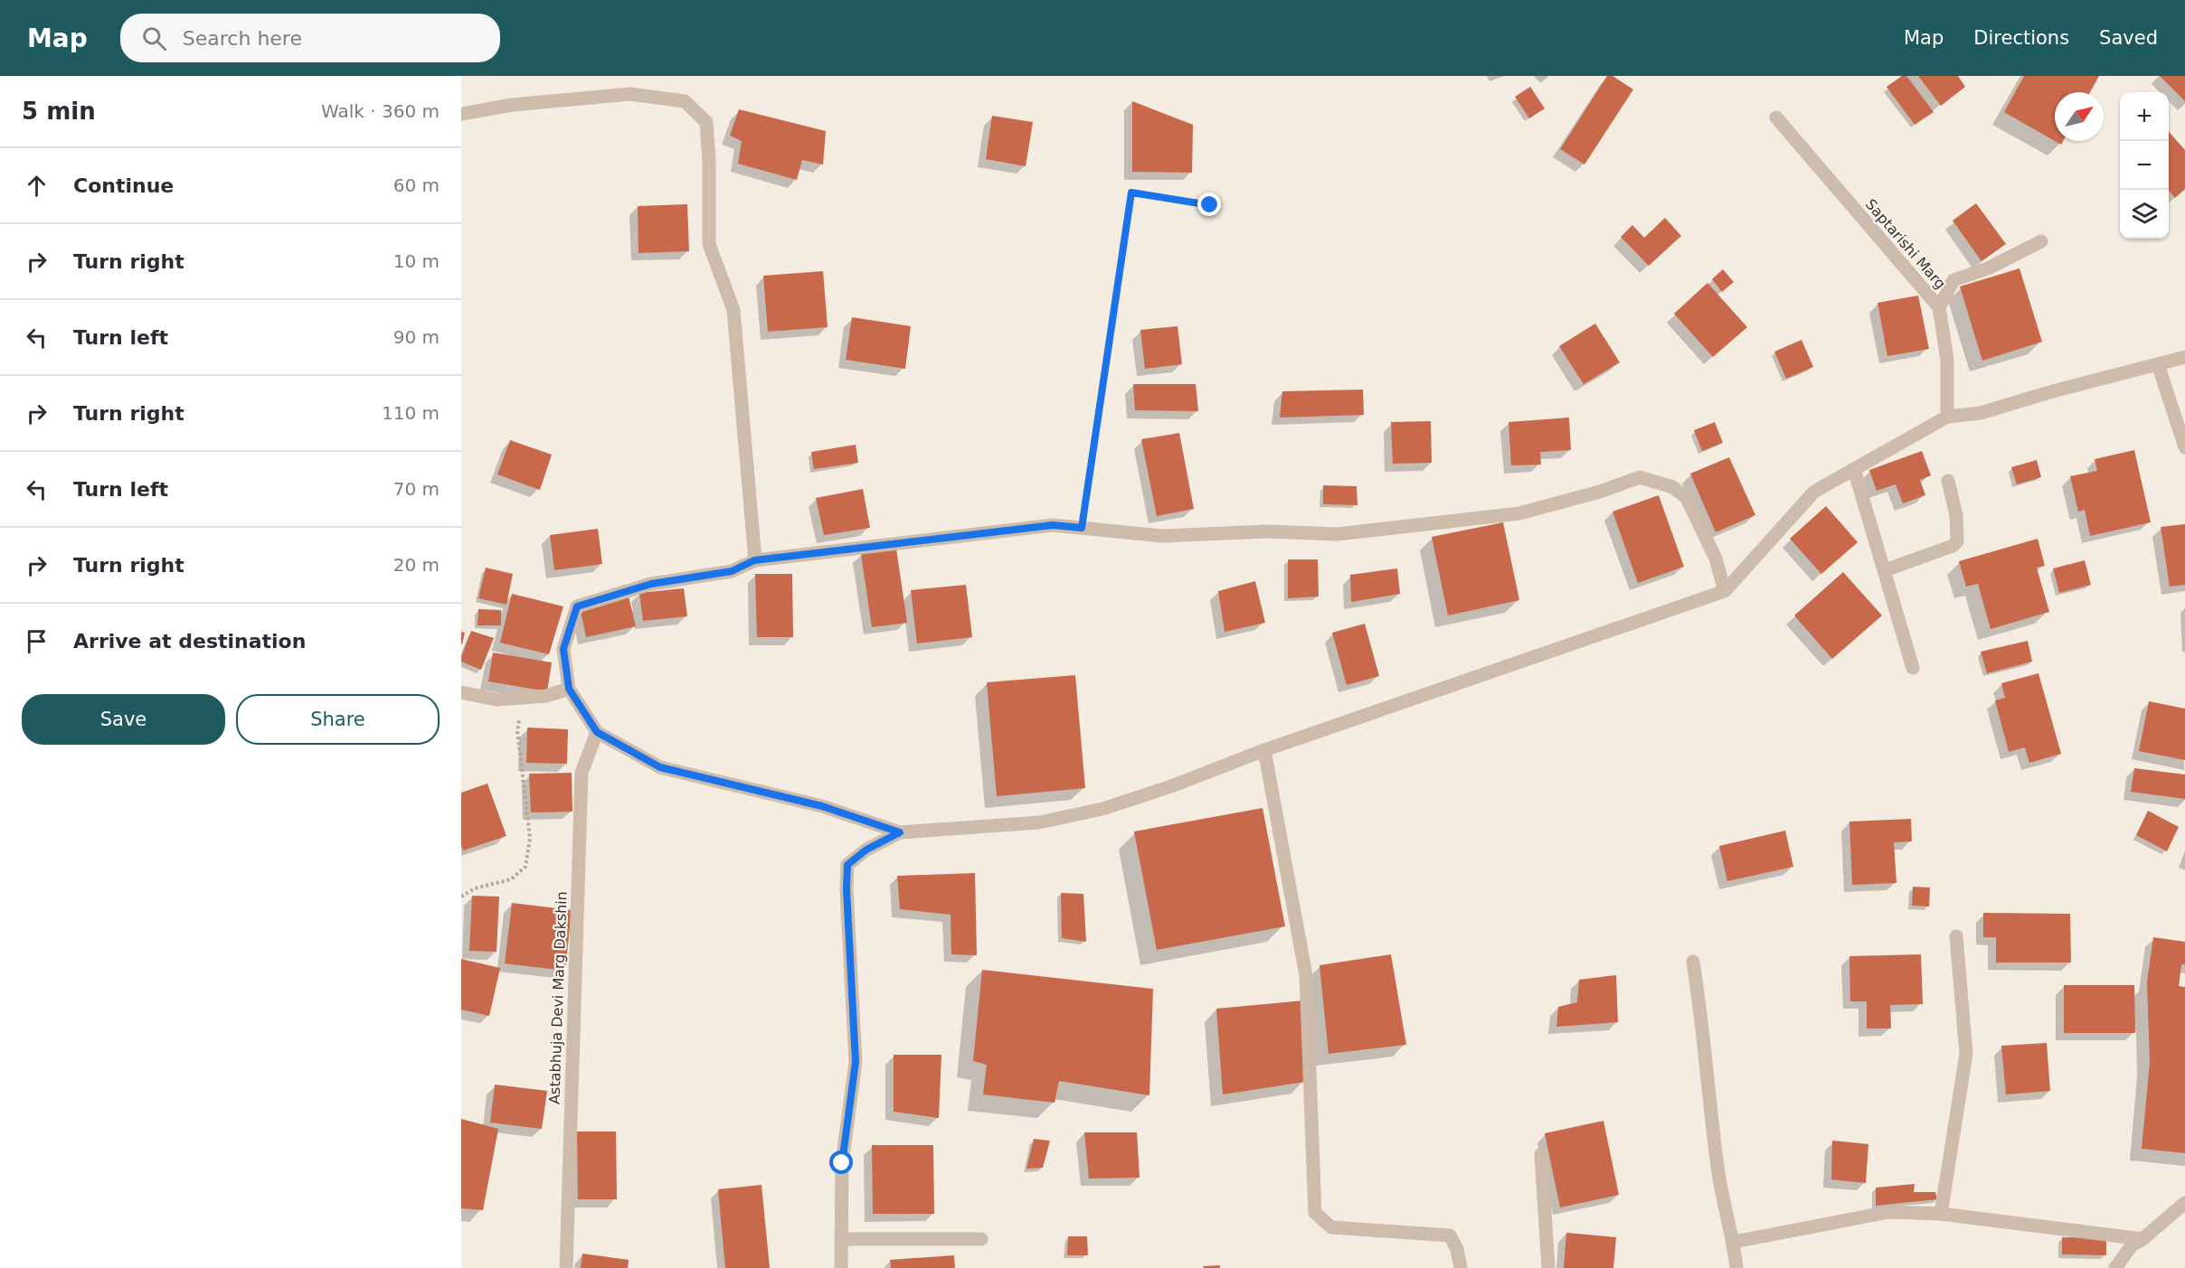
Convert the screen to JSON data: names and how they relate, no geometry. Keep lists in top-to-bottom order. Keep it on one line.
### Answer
{"streets":{"street":["Saptarishi Marg","Astabhuja Devi Marg Dakshin"]},"north":"top right","page":{"header":"Map","search":"Search here","nav":["Map","Directions","Saved"],"heading":["5 min","Walk · 360 m"],"map_buttons":["+","−"],"list":[["Continue","60 m"],["Turn right","10 m"],["Turn left","90 m"],["Turn right","110 m"],["Turn left","70 m"],["Turn right","20 m"],"Arrive at destination"],"buttons":["Save","Share"]}}
